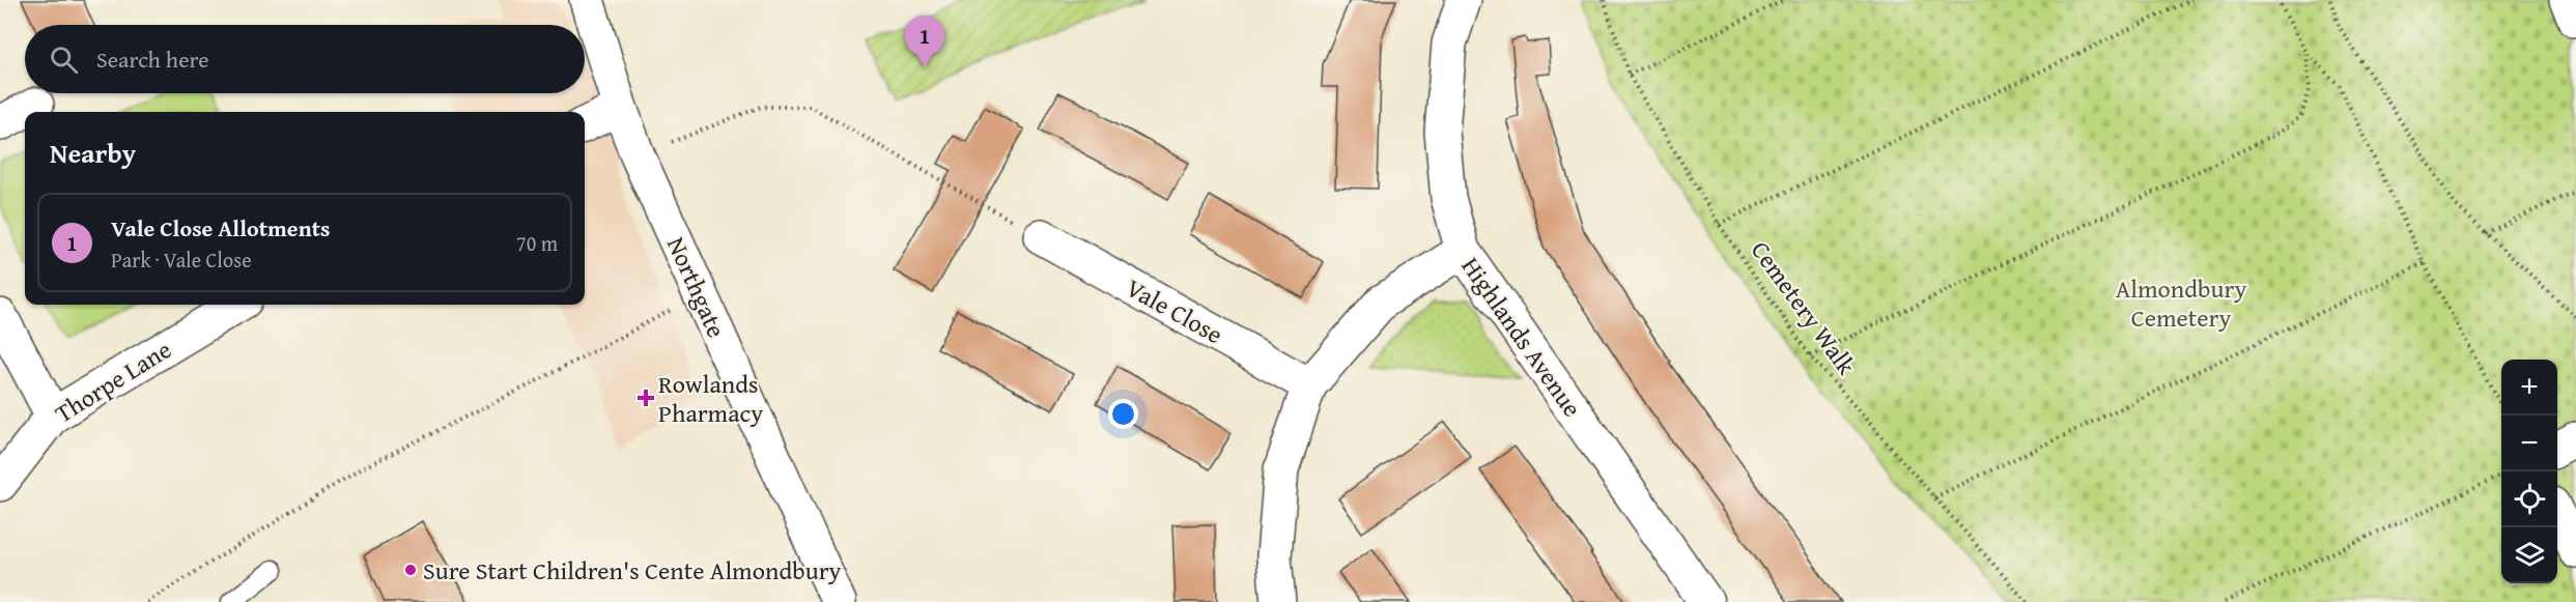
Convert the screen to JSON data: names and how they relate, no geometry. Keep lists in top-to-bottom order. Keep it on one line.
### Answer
{"streets":{"street":["Northgate","Vale Close","Highlands Avenue","Thorpe Lane"],"path":["Cemetery Walk"]},"parks":["Almondbury Cemetery"],"places":{"health":["Rowlands Pharmacy"],"other":["Sure Start Children's Cente Almondbury"]},"page":{"pins":"1","search":"Search here","heading":"Nearby","list":[{"mark":"1","name":"Vale Close Allotments","note":"Park · Vale Close","value":"70 m"}],"map_buttons":["+","−"]}}
